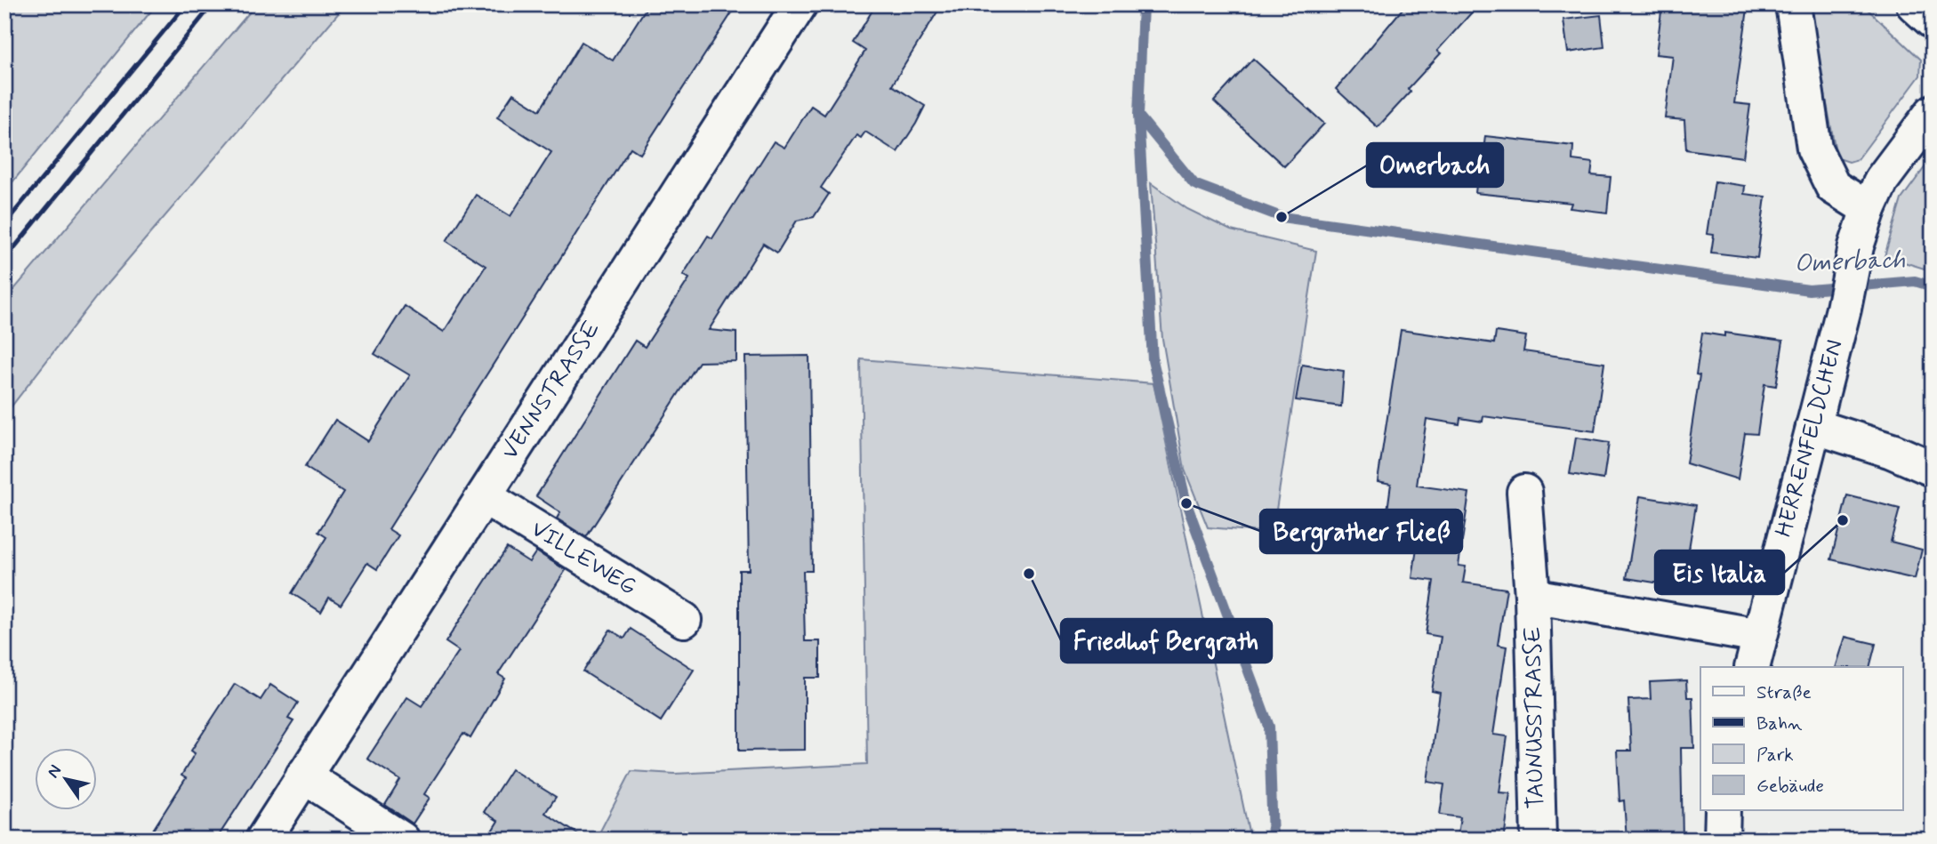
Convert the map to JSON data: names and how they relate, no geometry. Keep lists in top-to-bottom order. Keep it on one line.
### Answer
{"streets":{"street":["VENNSTRASSE","HERRENFELDCHEN","VILLEWEG","TAUNUSSTRASSE"]},"crossings":[["VENNSTRASSE","VILLEWEG"],["HERRENFELDCHEN","TAUNUSSTRASSE"]],"water":["Omerbach"],"places":["Omerbach","Bergrather Fließ","Eis Italia","Friedhof Bergrath"],"legend":["Straße","Bahn","Park","Gebäude"],"north":"top left"}
